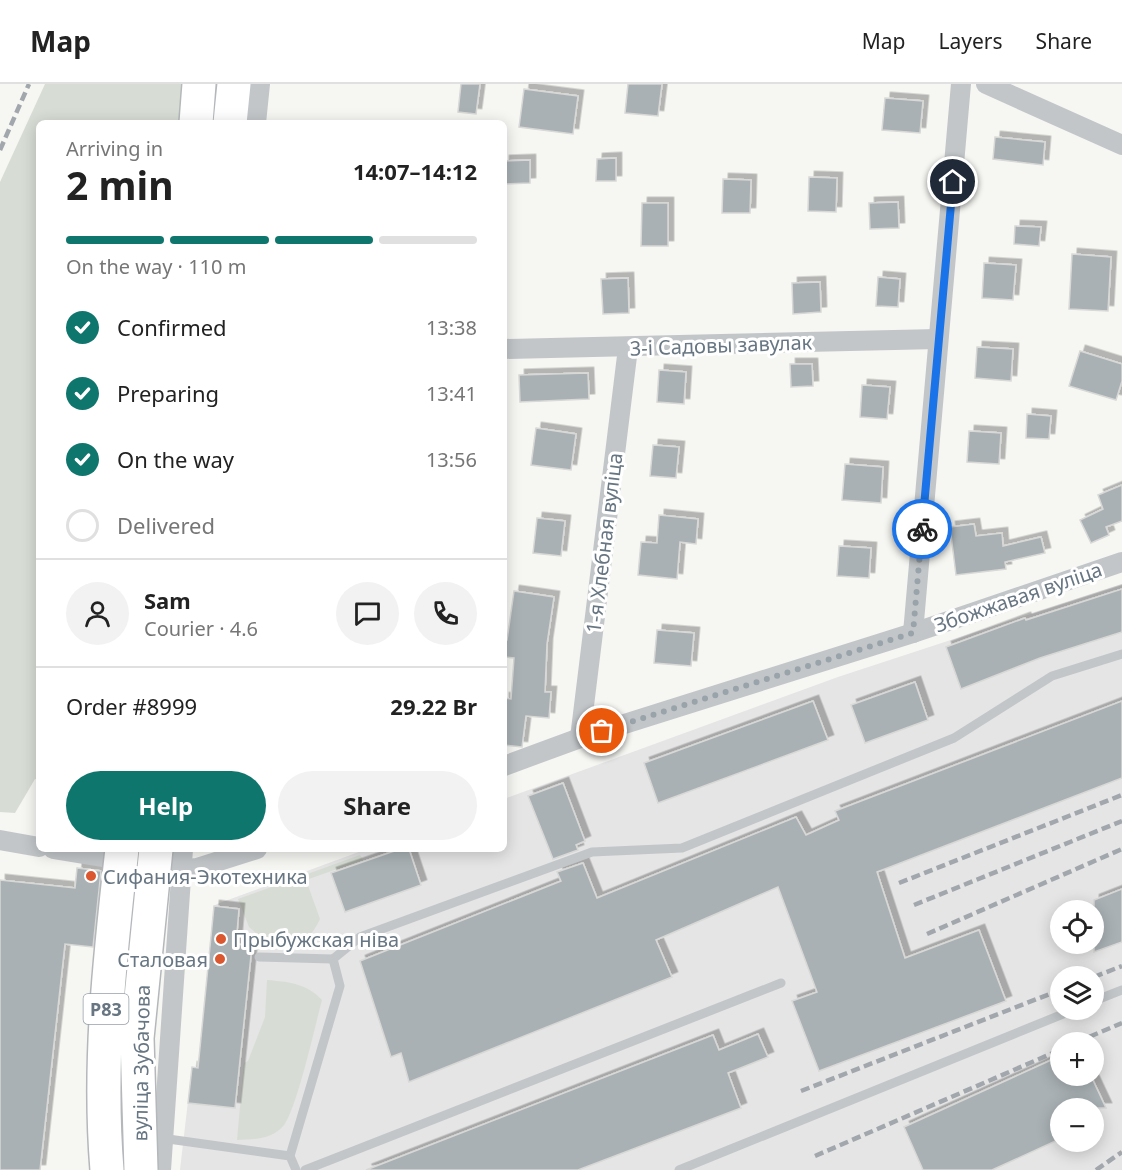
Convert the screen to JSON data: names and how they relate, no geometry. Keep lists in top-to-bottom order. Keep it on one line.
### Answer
{"streets":{"highway":["Р83","вуліца Зубачова"],"street":["3-і Садовы завулак","1-я Хлебная вуліца","Збожжавая вуліца"]},"crossings":[["3-і Садовы завулак","1-я Хлебная вуліца"],["1-я Хлебная вуліца","Збожжавая вуліца"]],"places":["Сифания-Экотехника","Прыбужская ніва","Сталовая"],"page":{"header":"Map","nav":["Map","Layers","Share"],"heading":["2 min","Arriving in","14:07–14:12"],"panel":["Sam","Courier · 4.6","Order #8999","29.22 Br"],"bar":"On the way · 110 m","list":[["Confirmed","13:38"],["Preparing","13:41"],["On the way","13:56"],"Delivered"],"buttons":["Help","Share"],"map_buttons":["+","−"]}}
